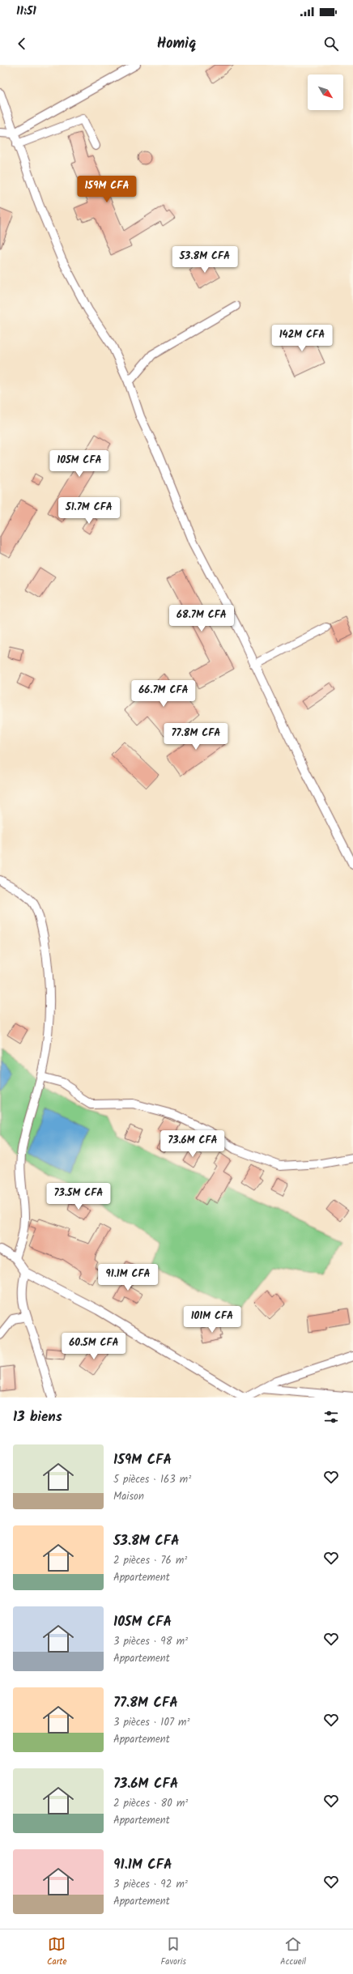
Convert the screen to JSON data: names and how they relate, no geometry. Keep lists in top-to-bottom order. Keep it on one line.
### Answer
{"north":"bottom right","page":{"status":"11:51","header":"Homiq","price":["159M CFA","53.8M CFA","142M CFA","105M CFA","51.7M CFA","68.7M CFA","66.7M CFA","77.8M CFA","73.6M CFA","73.5M CFA","91.1M CFA","101M CFA","60.5M CFA"],"heading":"13 biens","list":[{"name":"159M CFA","note":"5 pièces · 163 m² · Maison"},{"name":"53.8M CFA","note":"2 pièces · 76 m² · Appartement"},{"name":"105M CFA","note":"3 pièces · 98 m² · Appartement"},{"name":"77.8M CFA","note":"3 pièces · 107 m² · Appartement"},{"name":"73.6M CFA","note":"2 pièces · 80 m² · Appartement"},{"name":"91.1M CFA","note":"3 pièces · 92 m² · Appartement"}],"tabs":["Carte","Favoris","Accueil"]}}
